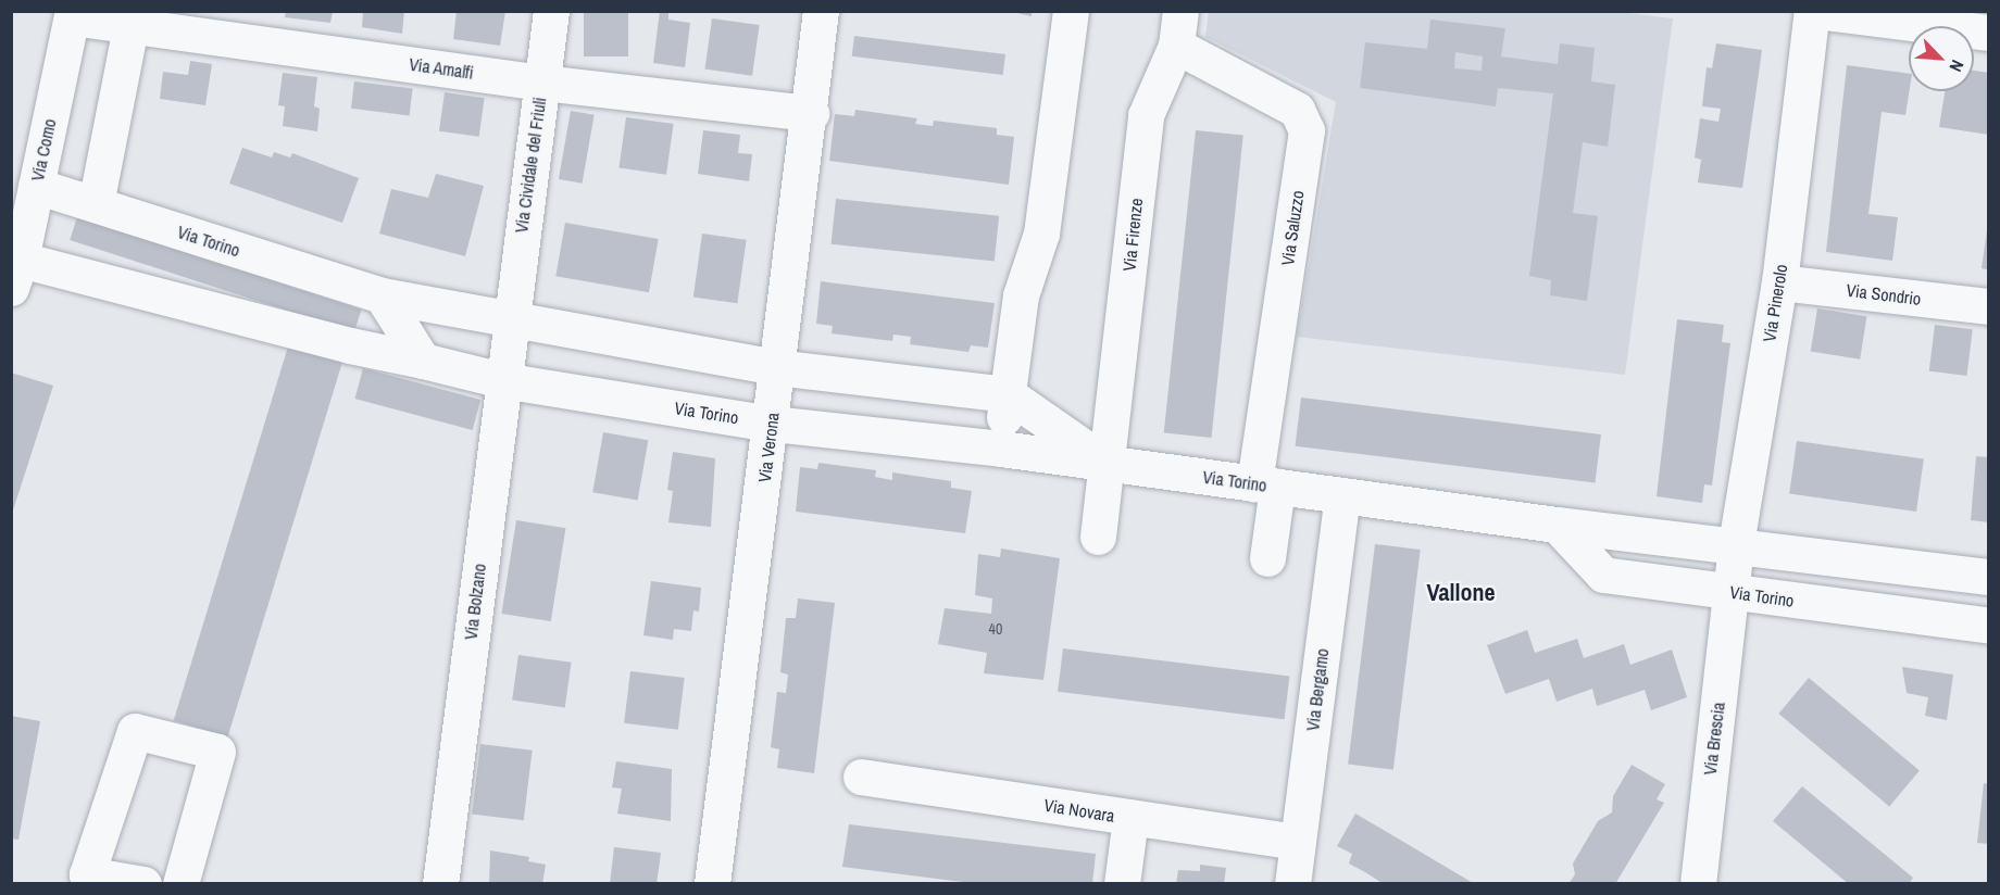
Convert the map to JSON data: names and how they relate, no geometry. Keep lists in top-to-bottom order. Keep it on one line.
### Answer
{"streets":{"street":["Via Amalfi","Via Como","Via Cividale del Friuli","Via Saluzzo","Via Firenze","Via Torino","Via Sondrio","Via Pinerolo","Via Verona","Via Bolzano","Via Bergamo","Via Brescia","Via Novara"]},"crossings":[["Via Amalfi","Via Como"],["Via Amalfi","Via Cividale del Friuli"],["Via Amalfi","Via Verona"],["Via Como","Via Torino"],["Via Cividale del Friuli","Via Torino"],["Via Cividale del Friuli","Via Bolzano"],["Via Saluzzo","Via Firenze"],["Via Saluzzo","Via Torino"],["Via Firenze","Via Torino"],["Via Torino","Via Pinerolo"],["Via Torino","Via Verona"],["Via Torino","Via Bolzano"],["Via Torino","Via Bergamo"],["Via Torino","Via Brescia"],["Via Sondrio","Via Pinerolo"],["Via Pinerolo","Via Brescia"],["Via Bergamo","Via Novara"]],"districts":["Vallone"],"house_numbers":["40"],"north":"bottom right"}
